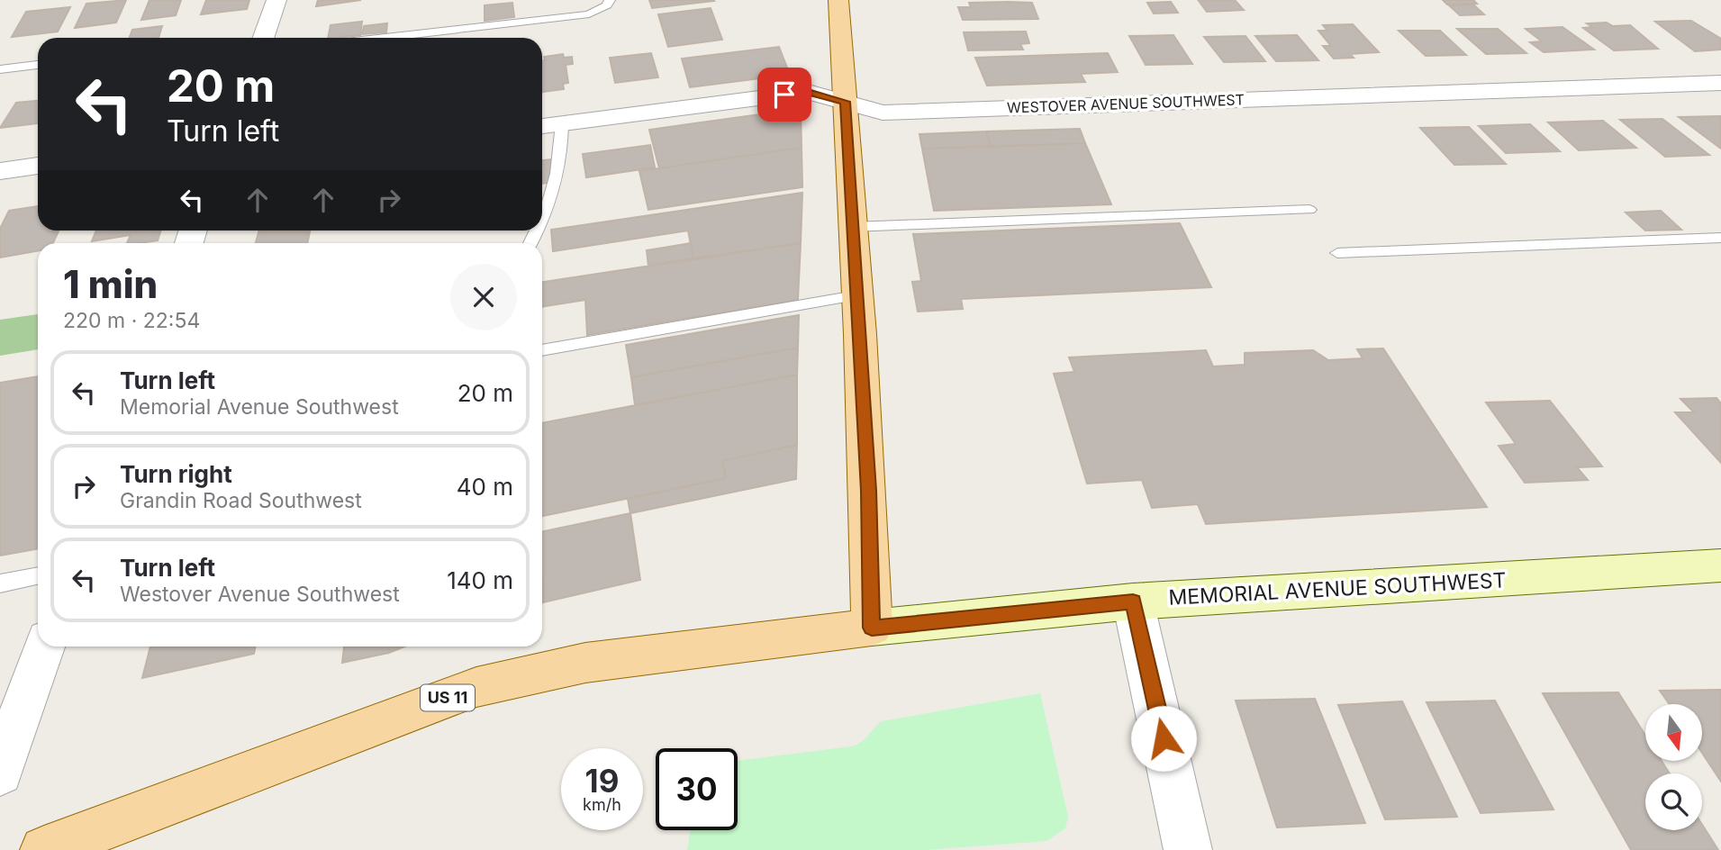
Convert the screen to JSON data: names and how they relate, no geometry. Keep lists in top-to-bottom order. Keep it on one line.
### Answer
{"streets":{"main road":["MEMORIAL AVENUE SOUTHWEST","US 11"],"street":["WESTOVER AVENUE SOUTHWEST"]},"north":"bottom","page":{"turn":["20 m","Turn left"],"heading":["1 min","220 m · 22:54"],"list":[{"name":"Turn left","note":"Memorial Avenue Southwest","value":"20 m"},{"name":"Turn right","note":"Grandin Road Southwest","value":"40 m"},{"name":"Turn left","note":"Westover Avenue Southwest","value":"140 m"}],"speed":"19 km/h","limit":"30"}}
